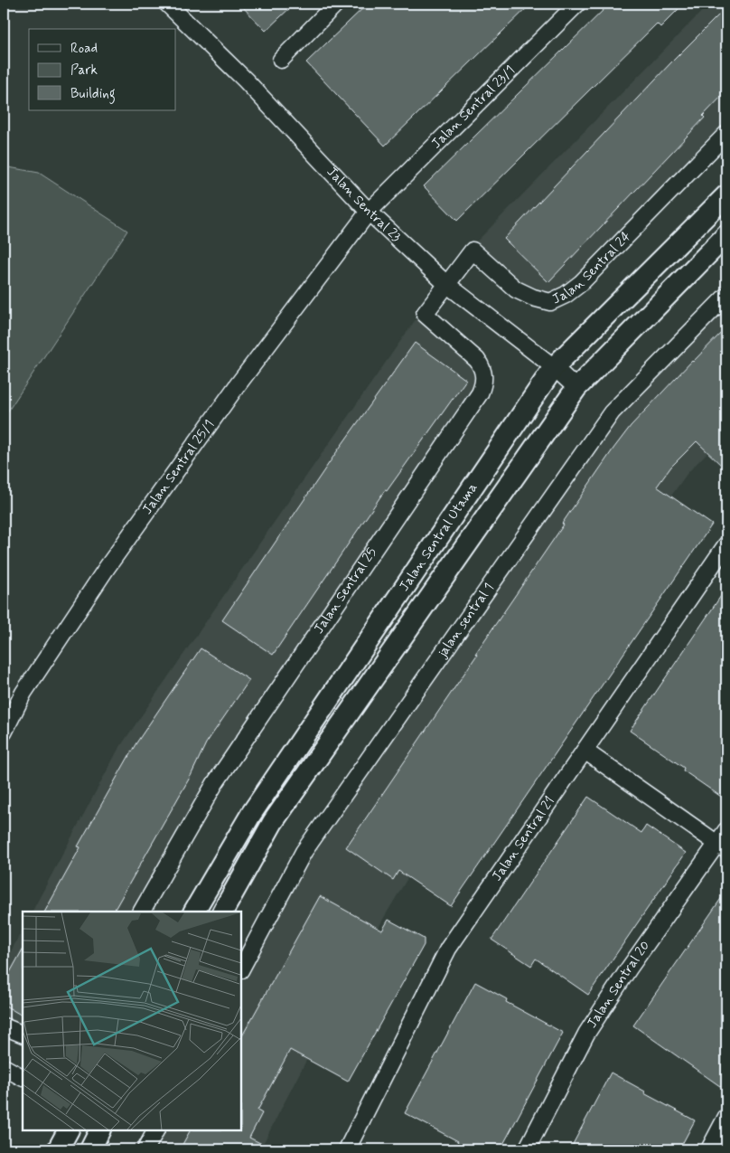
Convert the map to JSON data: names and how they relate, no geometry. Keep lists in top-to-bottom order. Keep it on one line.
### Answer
{"streets":{"street":["Jalan Sentral 23/1","Jalan Sentral 23","Jalan Sentral 24","Jalan Sentral 25/1","Jalan Sentral Utama","Jalan Sentral 25","jalan sentral 1","Jalan Sentral 21","Jalan Sentral 20"]},"crossings":[["Jalan Sentral 23/1","Jalan Sentral 23"],["Jalan Sentral 23/1","Jalan Sentral 25/1"],["Jalan Sentral 23","Jalan Sentral 24"],["Jalan Sentral 23","Jalan Sentral 25/1"],["Jalan Sentral 23","Jalan Sentral Utama"],["Jalan Sentral 23","Jalan Sentral 25"],["Jalan Sentral 24","Jalan Sentral 25"]],"legend":["Road","Park","Building"]}
